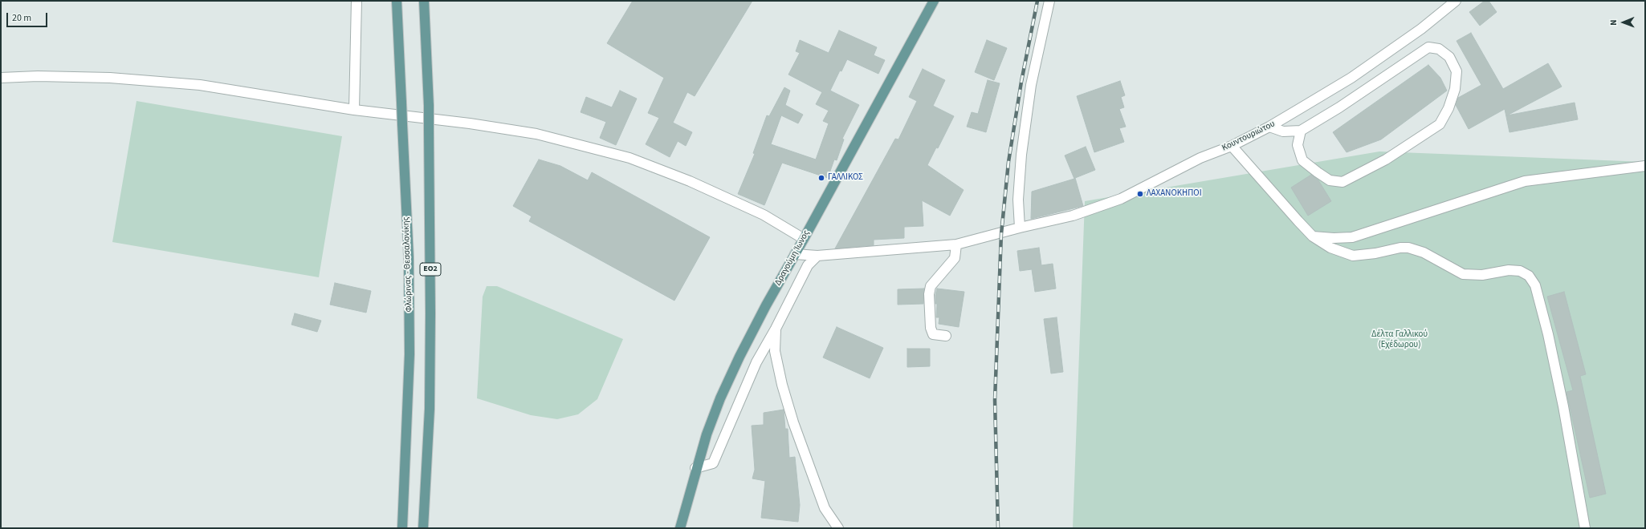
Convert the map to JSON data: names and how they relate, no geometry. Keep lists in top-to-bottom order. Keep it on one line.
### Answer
{"streets":{"main road":["Δραγούμη Ίωνος","Φλώρινας - Θεσσαλονίκης","ΕΟ2"],"street":["Κουντουριώτου"]},"crossings":[["Κουντουριώτου","Δραγούμη Ίωνος"]],"parks":["Δέλτα Γαλλικού (Εχέδωρου)"],"places":["ΓΑΛΛΙΚΟΣ","ΛΑΧΑΝΟΚΗΠΟΙ"],"scale_bar":"20 m","north":"left"}
